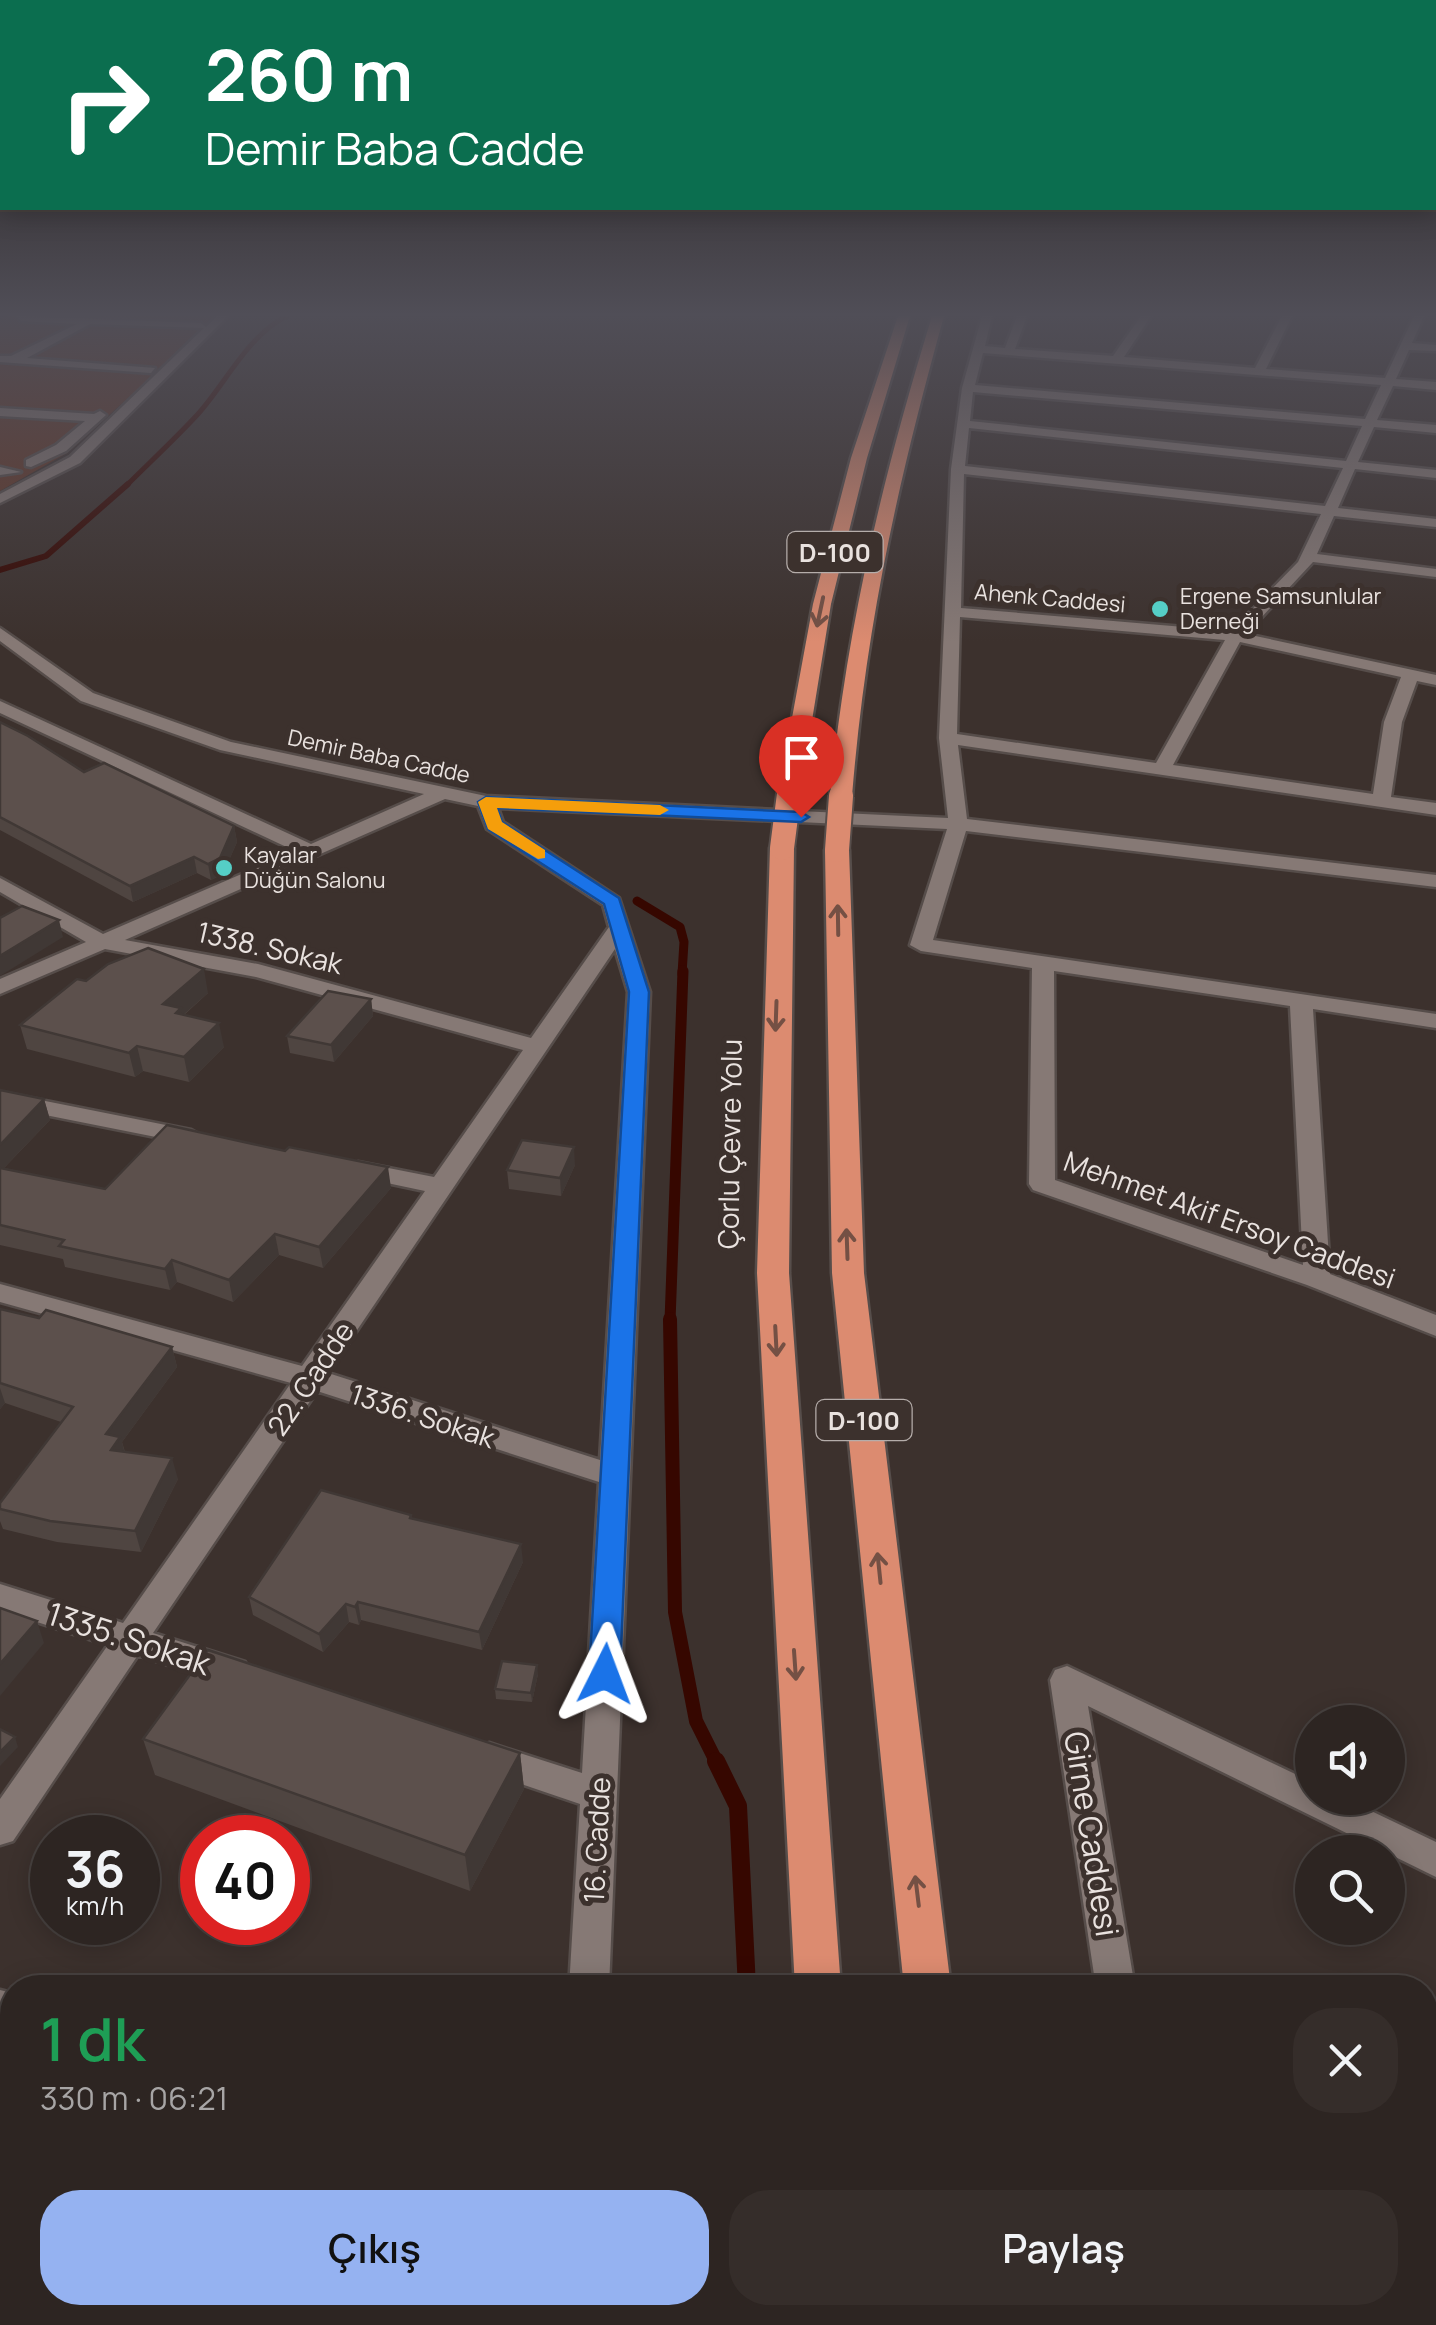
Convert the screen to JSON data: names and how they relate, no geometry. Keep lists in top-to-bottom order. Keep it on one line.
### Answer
{"streets":{"highway":["D-100","Çorlu Çevre Yolu"],"street":["Ahenk Caddesi","Demir Baba Cadde","1338. Sokak","Mehmet Akif Ersoy Caddesi","22. Cadde","1336. Sokak","1335. Sokak","Girne Caddesi","16. Cadde"]},"crossings":[["Demir Baba Cadde","16. Cadde"],["1338. Sokak","22. Cadde"],["22. Cadde","1336. Sokak"],["22. Cadde","1335. Sokak"],["22. Cadde","16. Cadde"],["1336. Sokak","16. Cadde"]],"places":["Ergene Samsunlular Derneği","Kayalar Düğün Salonu"],"page":{"turn":["260 m","Demir Baba Cadde"],"speed":"36 km/h","limit":"40","heading":["1 dk","330 m · 06:21"],"buttons":["Çıkış","Paylaş"]}}
